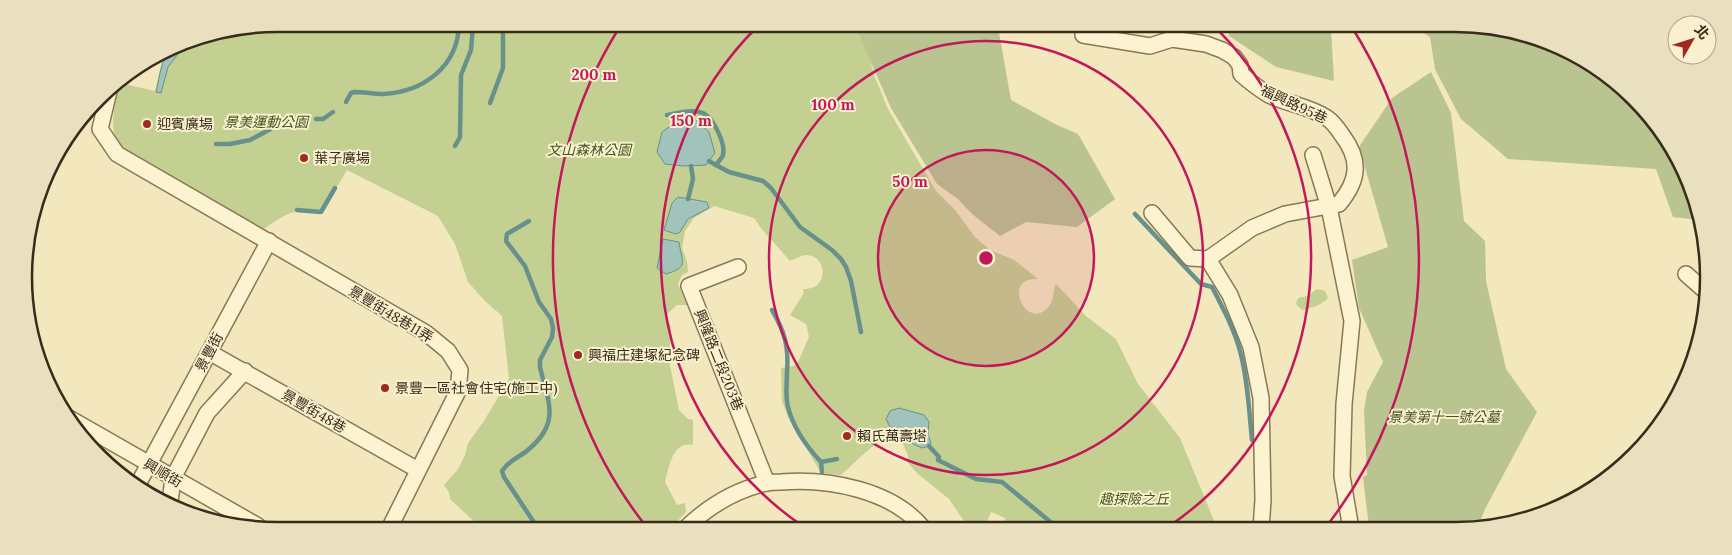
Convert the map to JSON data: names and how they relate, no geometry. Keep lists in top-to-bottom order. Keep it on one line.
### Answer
{"streets":{"street":["福興路95巷","景豐街48巷11弄","景豐街","興隆路二段203巷","景豐街48巷","興順街"]},"crossings":[["景豐街48巷11弄","景豐街"],["景豐街48巷11弄","景豐街48巷"],["景豐街","景豐街48巷"],["景豐街","興順街"]],"parks":["景美運動公園","文山森林公園","景美第十一號公墓","趣探險之丘"],"places":["迎賓廣場","葉子廣場","興福庄建塚紀念碑","景豐一區社會住宅(施工中)","賴氏萬壽塔"],"north":"top right","rings":["200 m","100 m","150 m","50 m"]}
